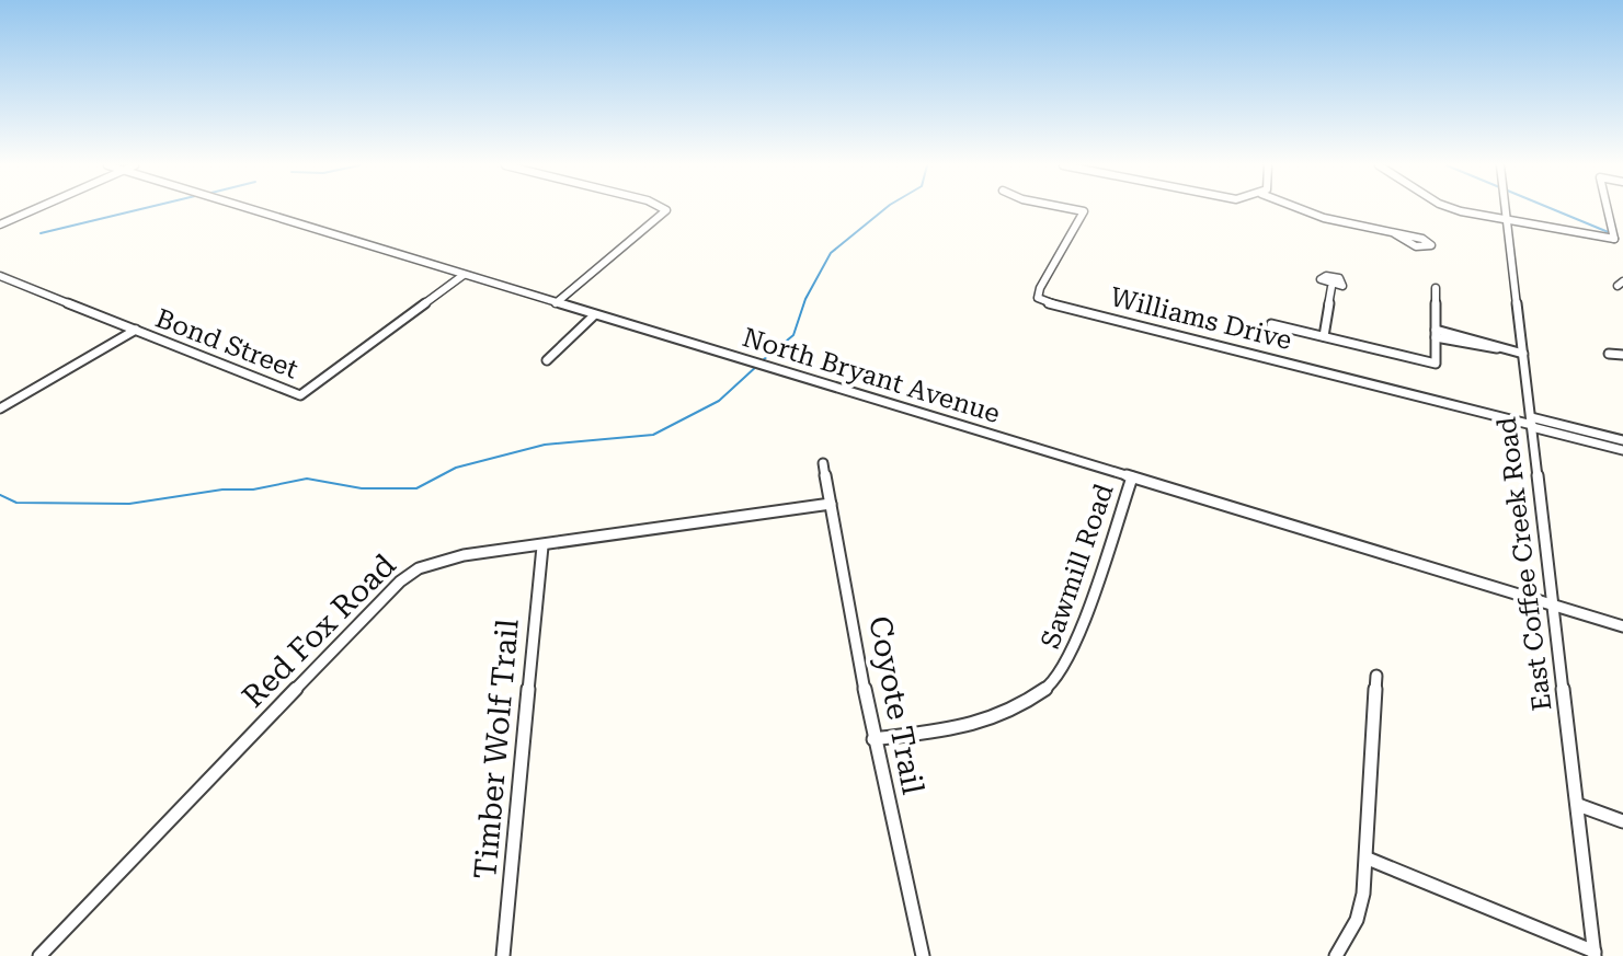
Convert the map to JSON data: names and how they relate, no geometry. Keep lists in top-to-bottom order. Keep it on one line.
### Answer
{"streets":{"street":["Williams Drive","Bond Street","North Bryant Avenue","East Coffee Creek Road","Sawmill Road","Red Fox Road","Coyote Trail","Timber Wolf Trail"]},"crossings":[["Williams Drive","East Coffee Creek Road"],["Bond Street","North Bryant Avenue"],["North Bryant Avenue","East Coffee Creek Road"],["North Bryant Avenue","Sawmill Road"],["Sawmill Road","Coyote Trail"],["Red Fox Road","Coyote Trail"],["Red Fox Road","Timber Wolf Trail"]]}
